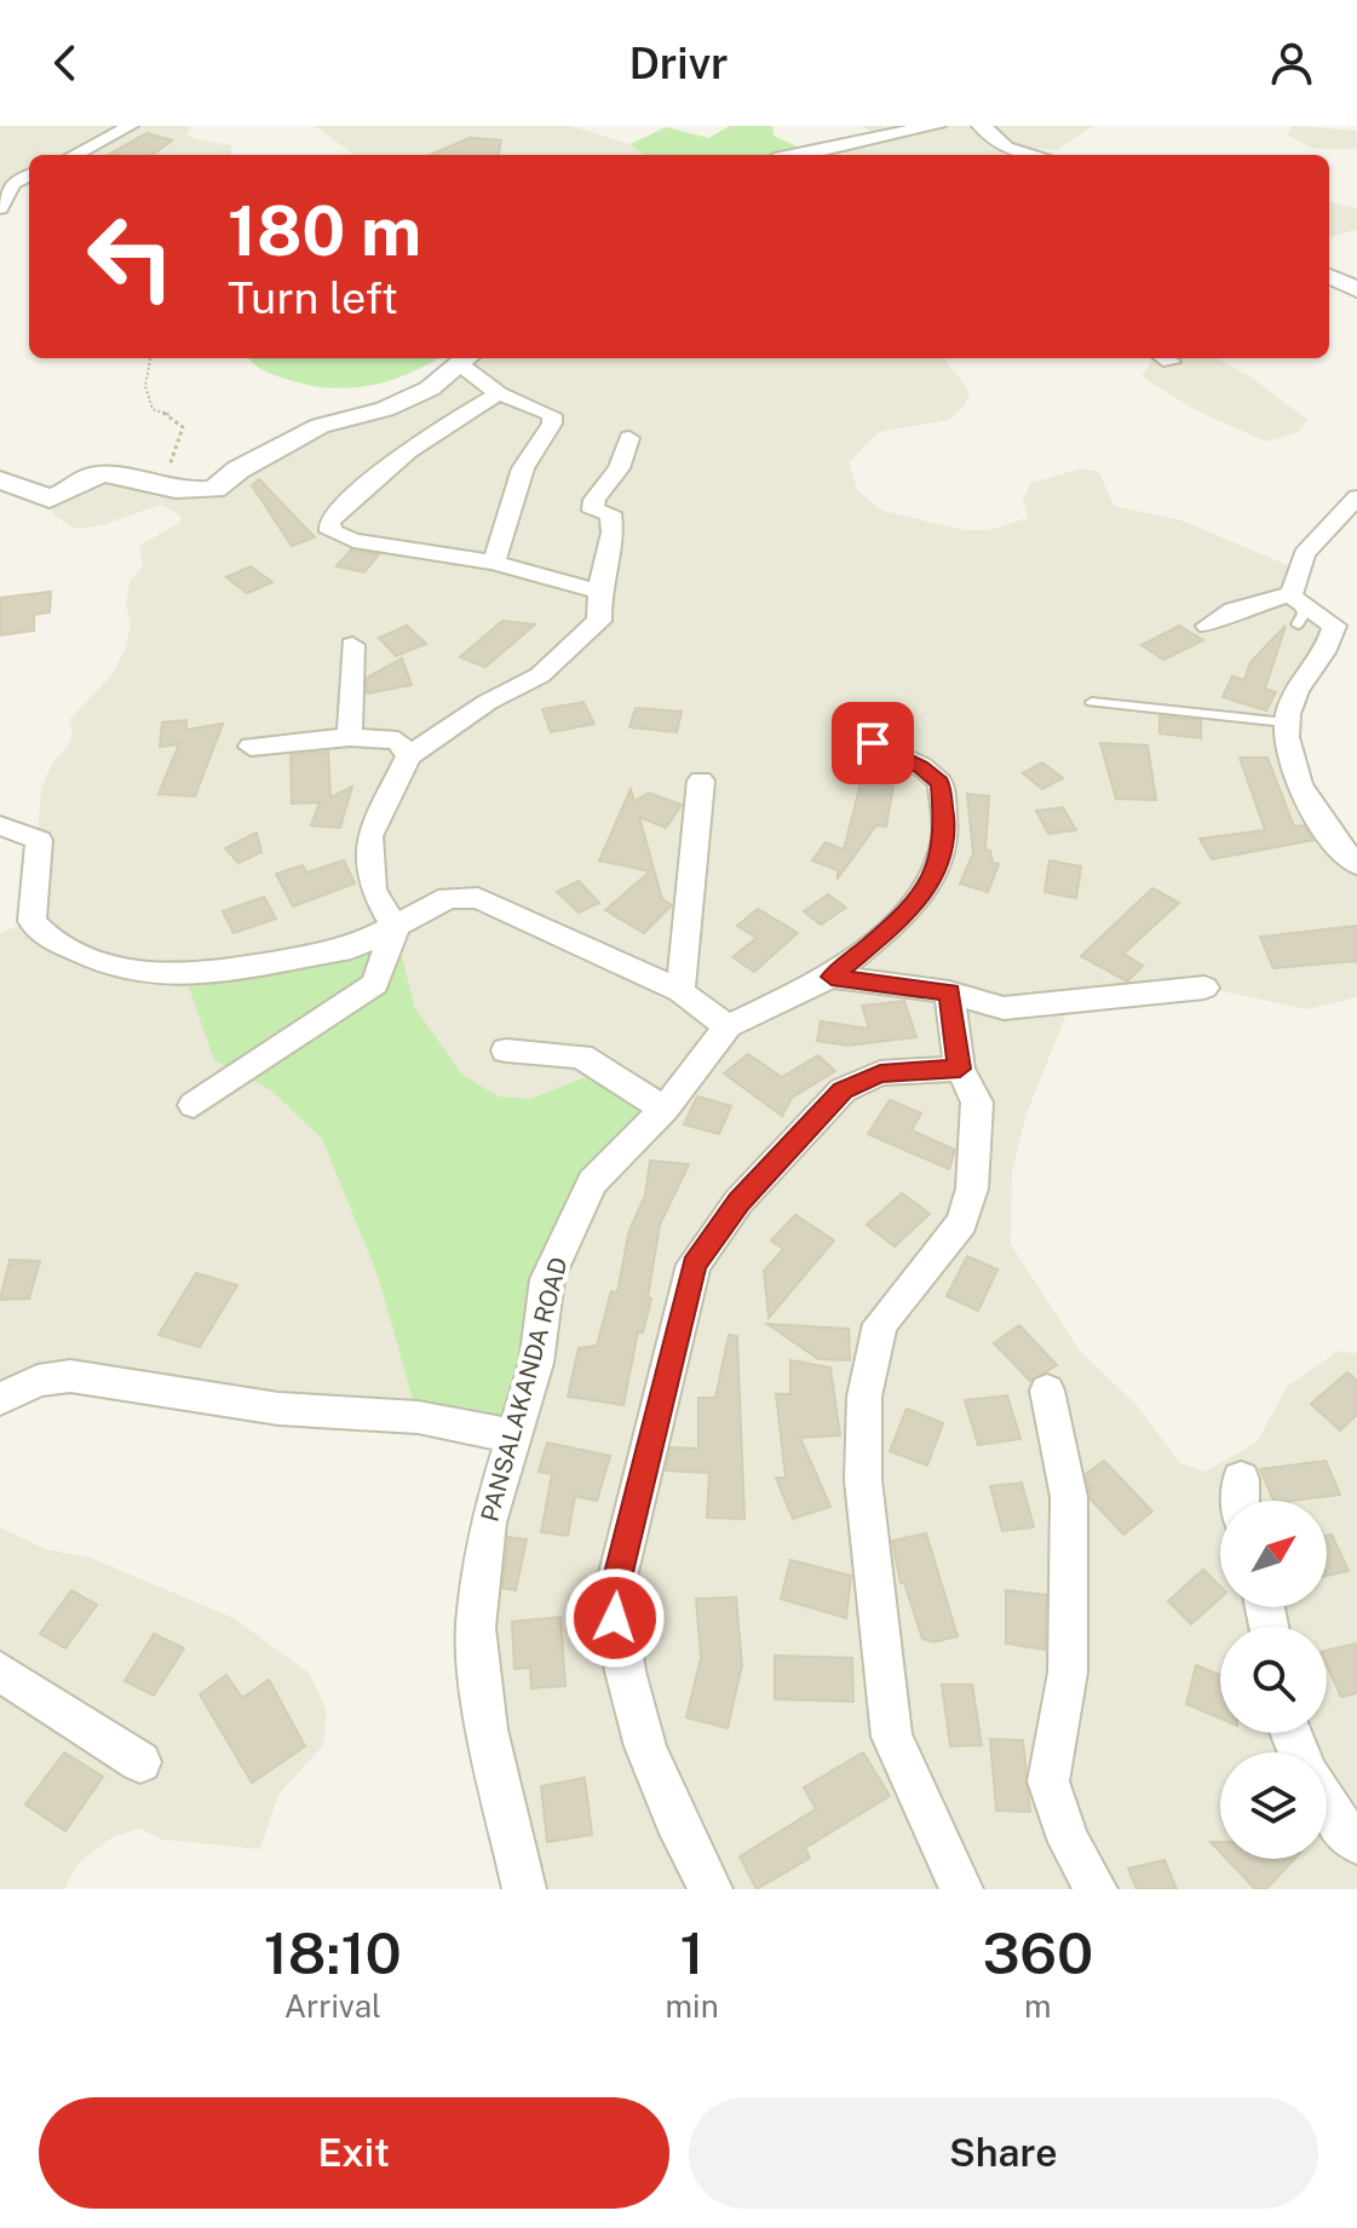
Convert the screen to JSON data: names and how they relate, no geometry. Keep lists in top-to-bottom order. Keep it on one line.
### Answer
{"streets":{"street":["PANSALAKANDA ROAD"]},"north":"top right","page":{"header":"Drivr","turn":["180 m","Turn left"],"eta":["18:10","Arrival","1","min","360","m"],"buttons":["Exit","Share"]}}
